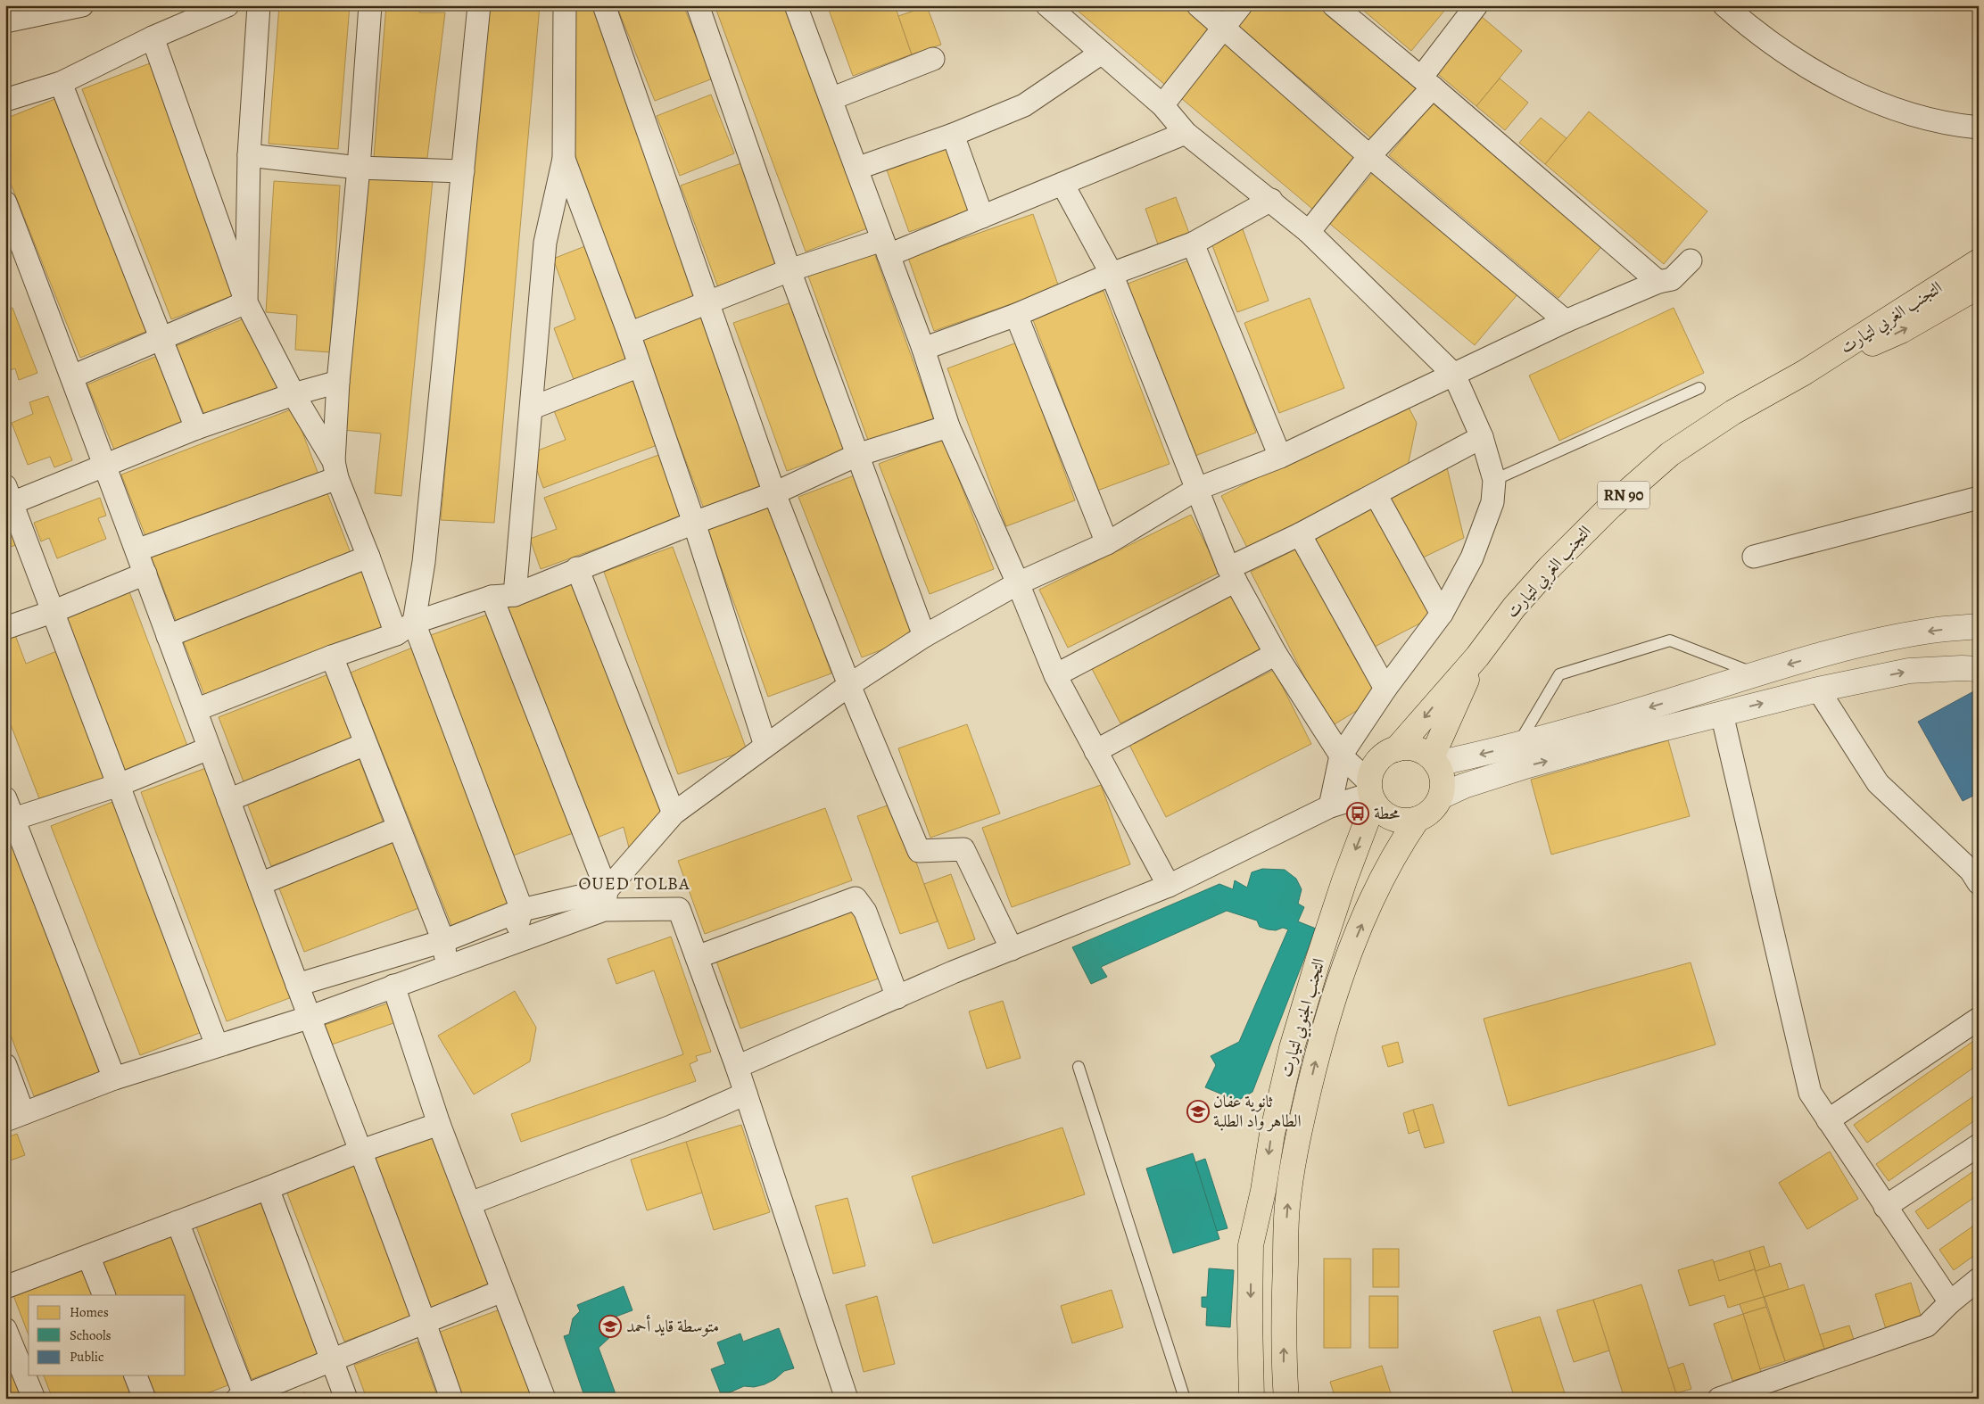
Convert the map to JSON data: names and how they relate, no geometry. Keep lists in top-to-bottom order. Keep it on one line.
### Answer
{"streets":{"highway":["التجنب الغربي لتيارت","RN 90","التجنب الجنوبي لتيارت"]},"crossings":[["التجنب الغربي لتيارت","التجنب الجنوبي لتيارت"]],"districts":["OUED TOLBA"],"places":{"bus stop":["محطة"],"school or university":["ثانوية عفان الطاهر واد الطلبة","متوسطة قايد أحمد"]},"legend":["Homes","Schools","Public"]}
